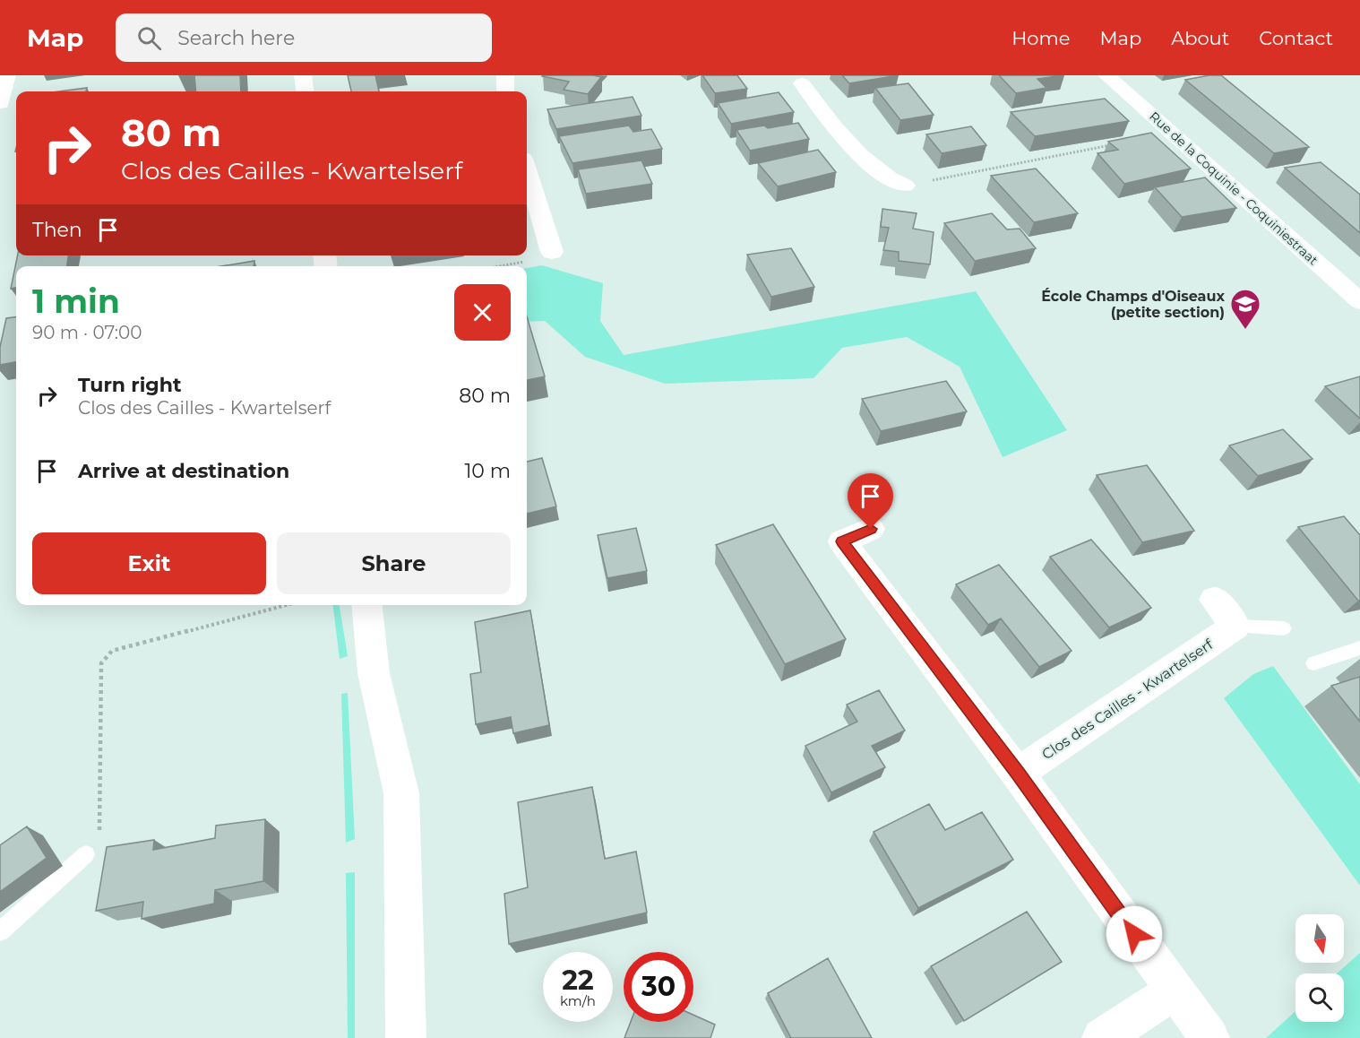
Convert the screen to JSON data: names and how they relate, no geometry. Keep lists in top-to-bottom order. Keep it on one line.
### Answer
{"streets":{"street":["Rue de la Coquinie - Coquiniestraat","Clos des Cailles - Kwartelserf"]},"places":{"school or university":["École Champs d'Oiseaux (petite section)"]},"north":"bottom","page":{"header":"Map","search":"Search here","nav":["Home","Map","About","Contact"],"turn":["80 m","Clos des Cailles - Kwartelserf"],"then":"Then","heading":["1 min","90 m · 07:00"],"list":[{"name":"Turn right","note":"Clos des Cailles - Kwartelserf","value":"80 m"},{"name":"Arrive at destination","value":"10 m"}],"buttons":["Exit","Share"],"speed":"22 km/h","limit":"30"}}
